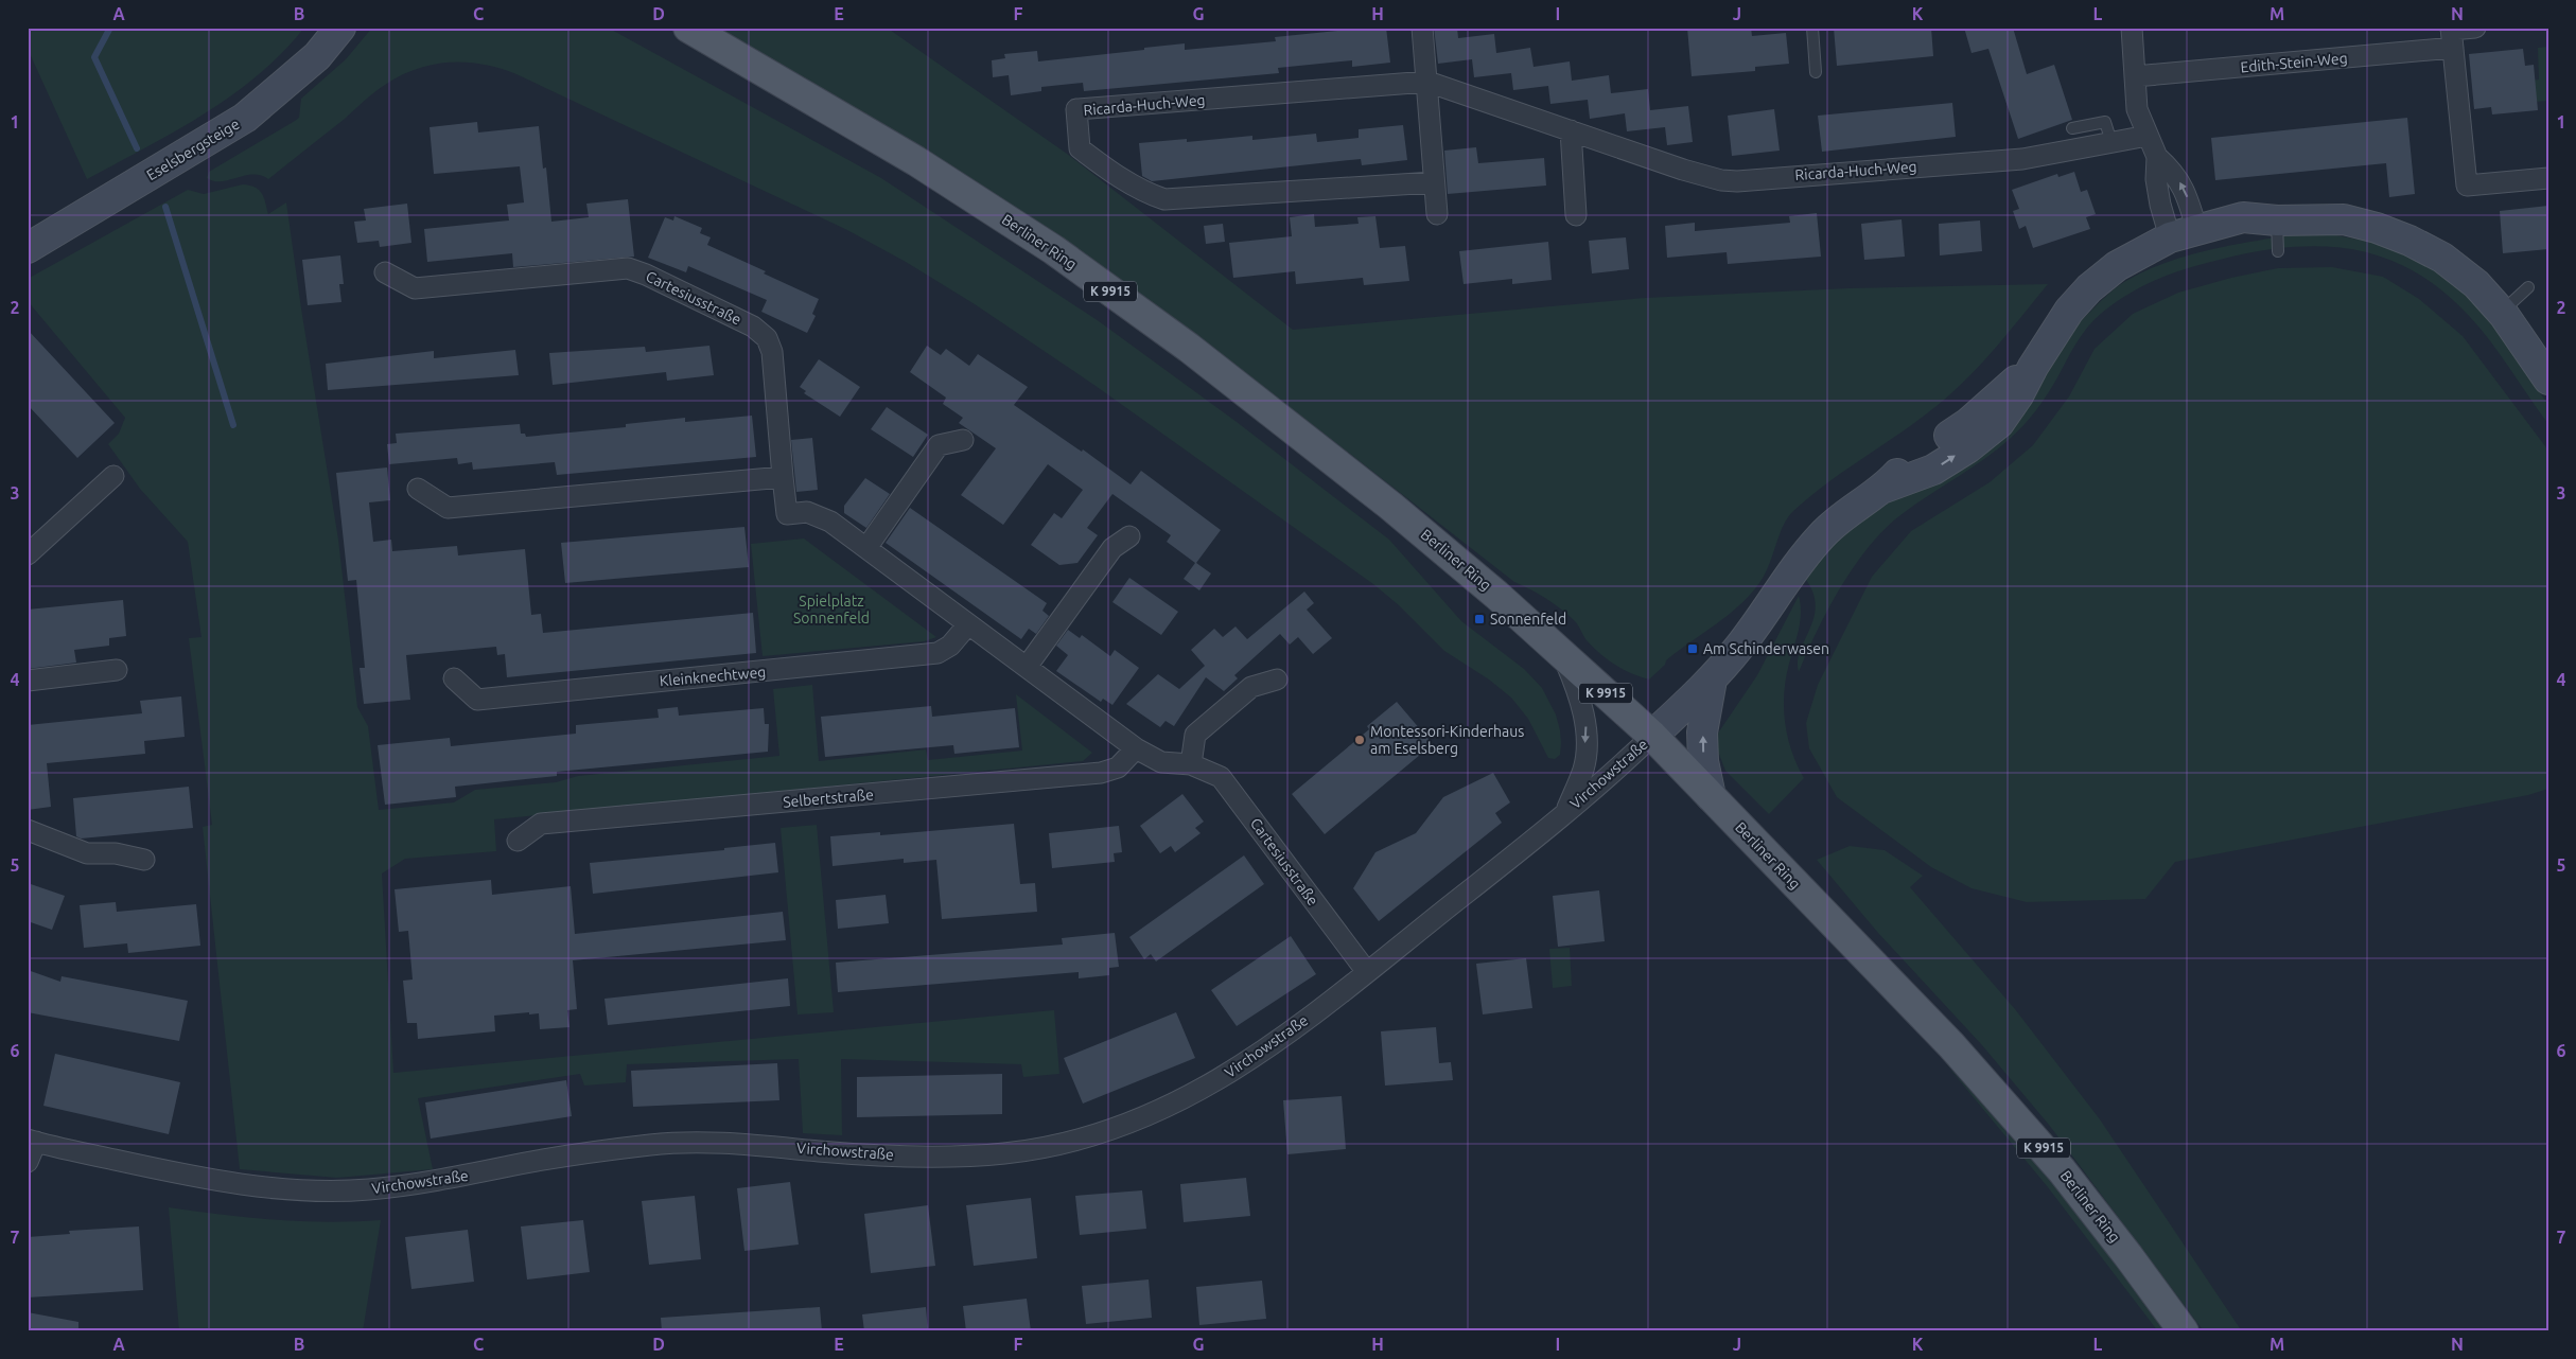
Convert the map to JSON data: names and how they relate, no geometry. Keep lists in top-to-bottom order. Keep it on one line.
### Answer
{"streets":{"main road":["Berliner Ring","K 9915"],"street":["Edith-Stein-Weg","Ricarda-Huch-Weg","Eselsbergsteige","Cartesiusstraße","Kleinknechtweg","Virchowstraße","Selbertstraße"]},"crossings":[["Berliner Ring","Virchowstraße"],["Cartesiusstraße","Kleinknechtweg"],["Cartesiusstraße","Virchowstraße"],["Cartesiusstraße","Selbertstraße"]],"parks":["Spielplatz Sonnenfeld"],"places":{"transit":["Sonnenfeld","Am Schinderwasen"],"other":["Montessori-Kinderhaus am Eselsberg"]},"grid":{"columns":["A","B","C","D","E","F","G","H","I","J","K","L","M","N"],"rows":["1","2","3","4","5","6","7"]}}
